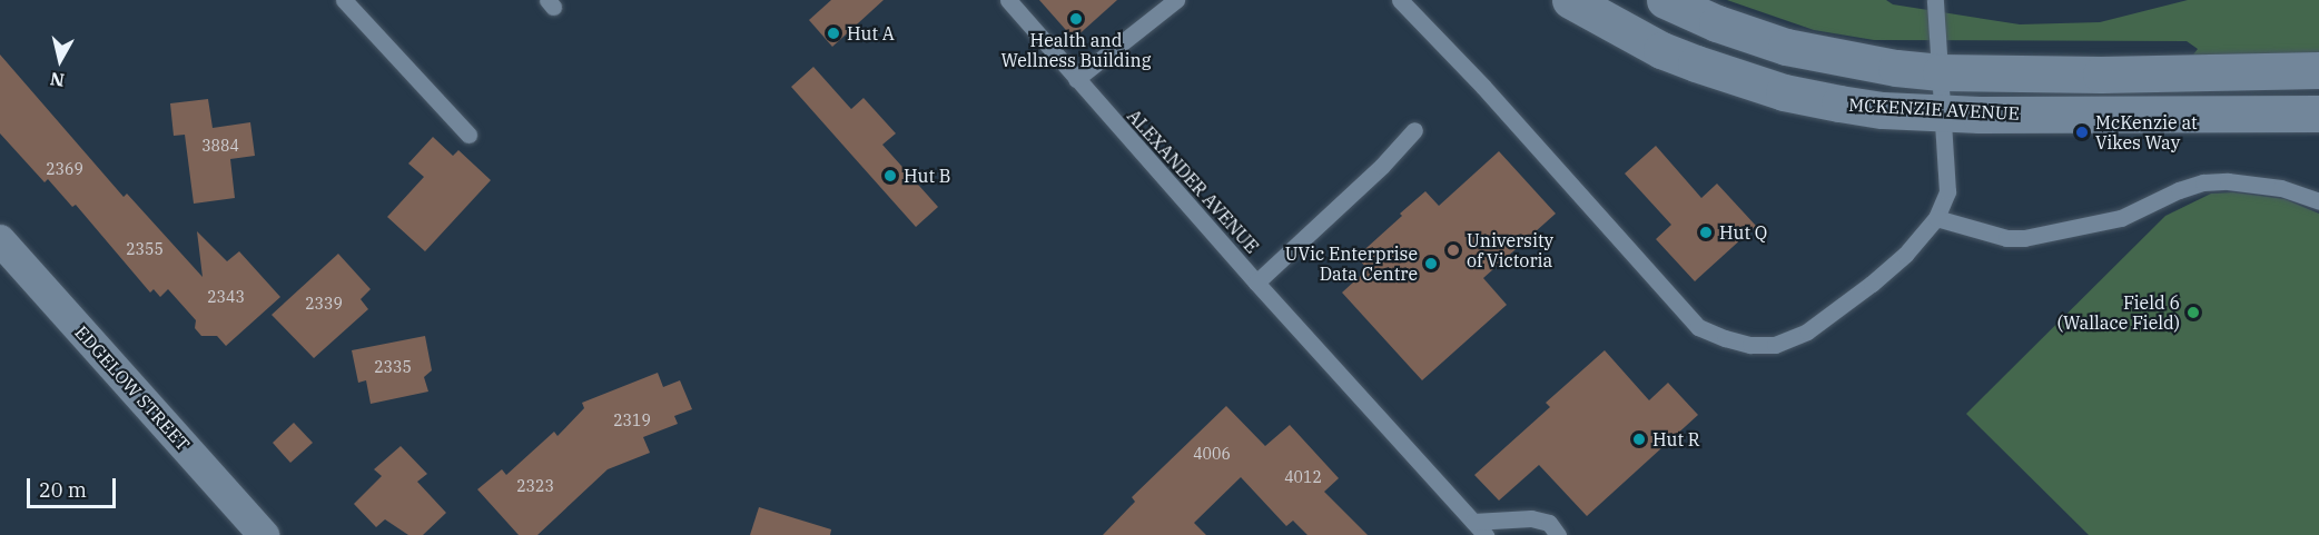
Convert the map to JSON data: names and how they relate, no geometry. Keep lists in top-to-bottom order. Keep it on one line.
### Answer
{"streets":{"main road":["MCKENZIE AVENUE"],"street":["EDGELOW STREET"],"lane":["ALEXANDER AVENUE"]},"places":["Health and Wellness Building","Hut A","McKenzie at Vikes Way","Hut B","Hut Q","University of Victoria","UVic Enterprise Data Centre","Field 6 (Wallace Field)","Hut R"],"house_numbers":["3884","2369","2355","2343","2339","2335","2319","4006","4012","2323"],"scale_bar":"20 m","north":"bottom"}
